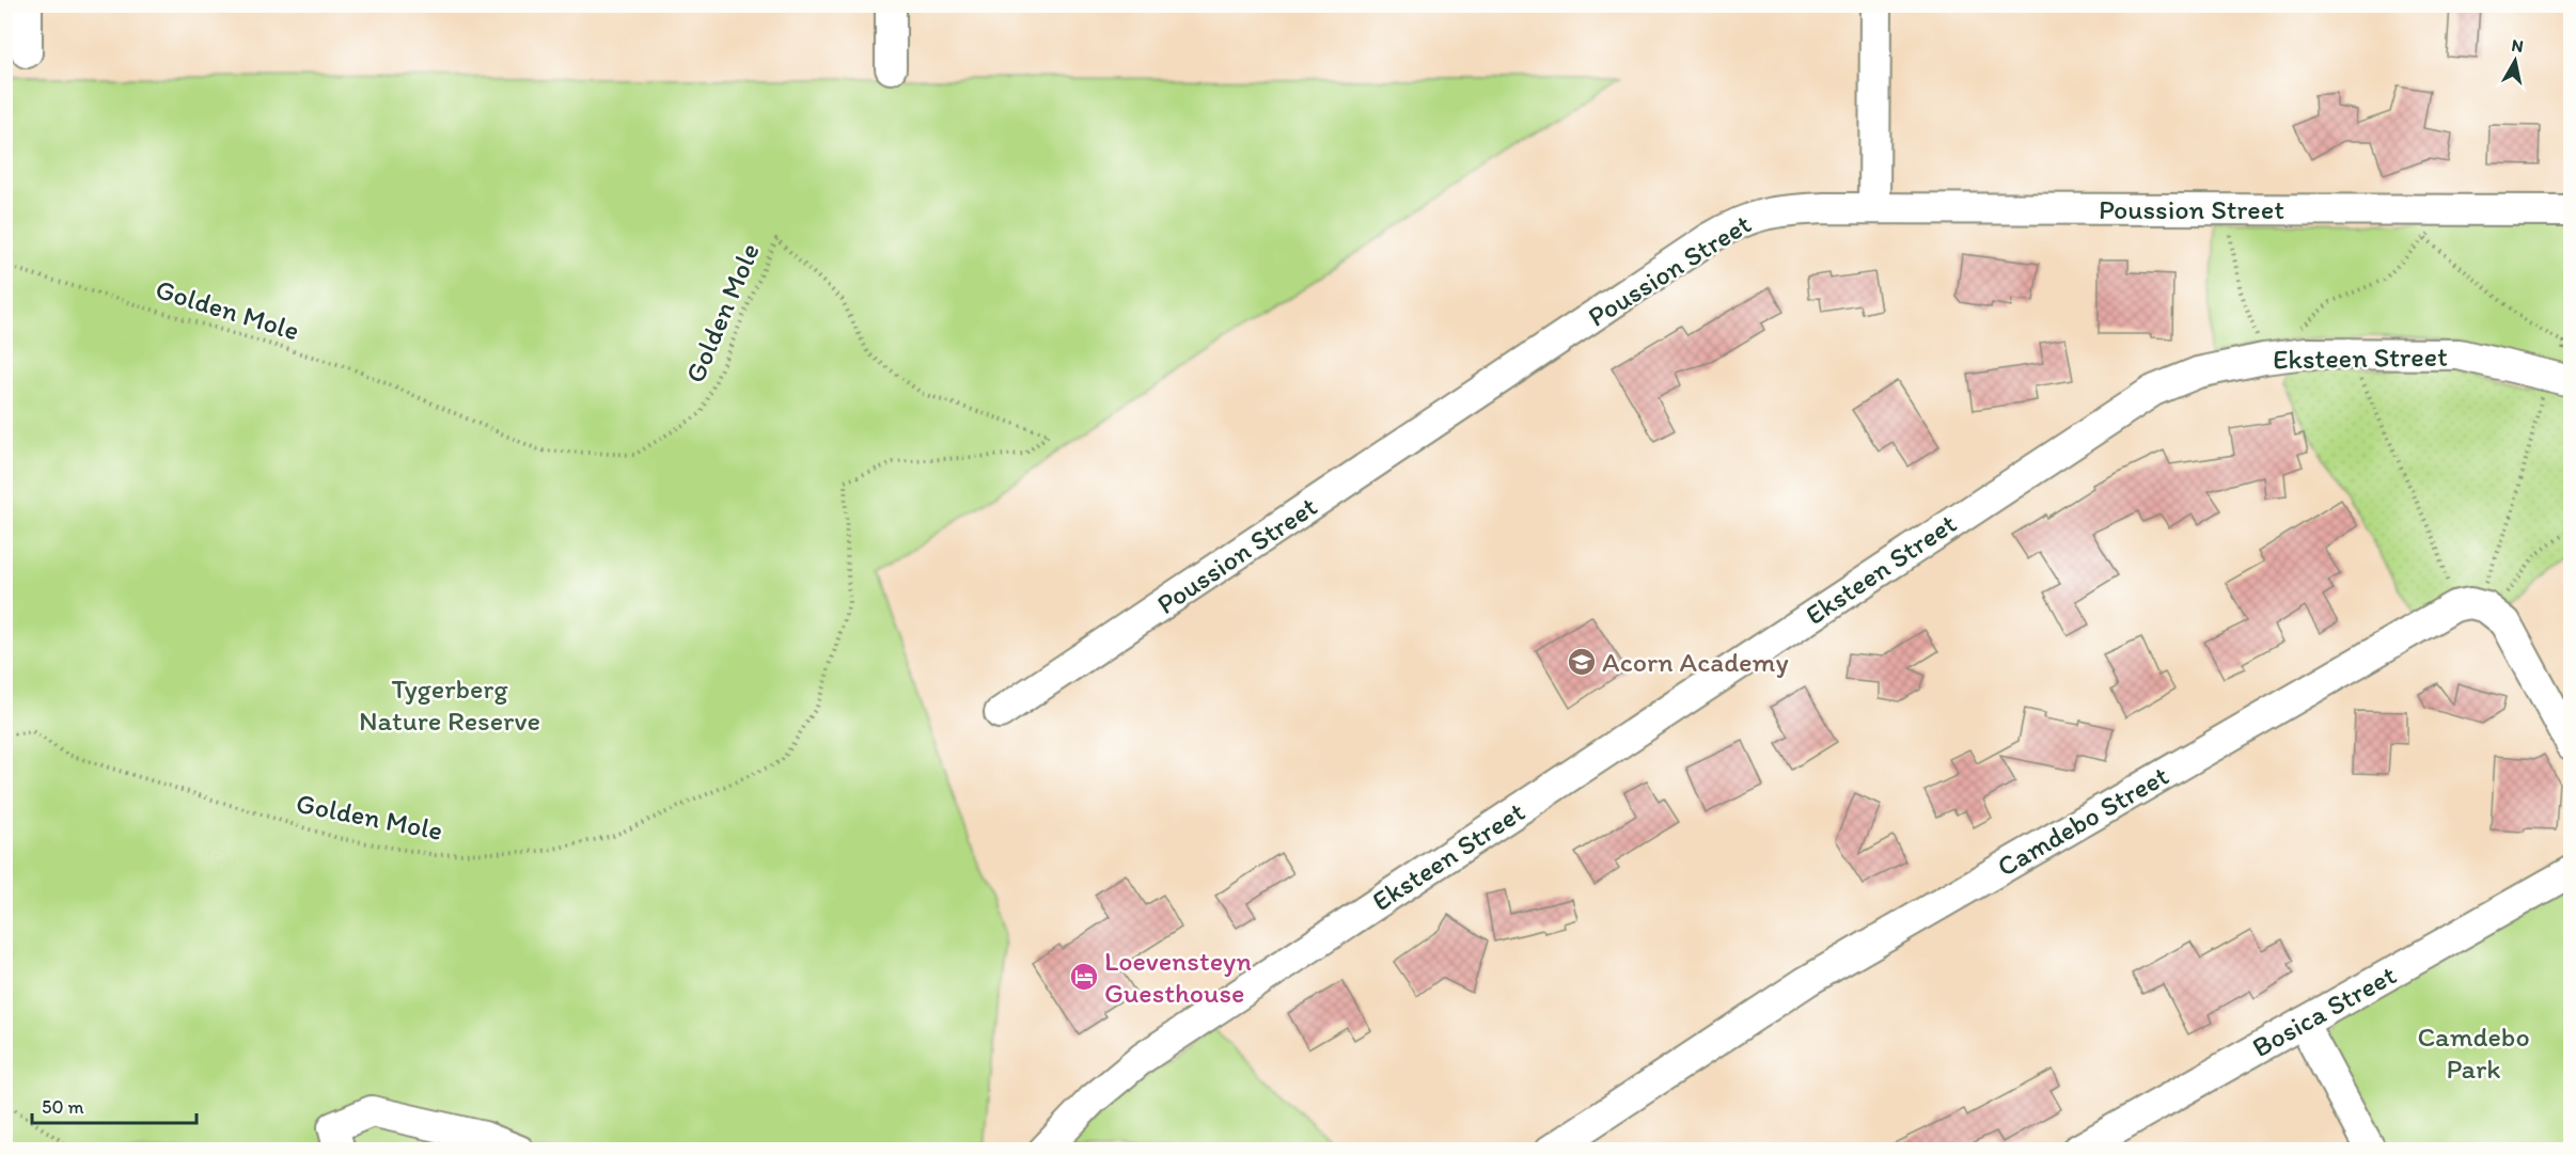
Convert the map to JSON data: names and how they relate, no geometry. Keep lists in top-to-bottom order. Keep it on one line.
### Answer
{"streets":{"street":["Poussion Street","Eksteen Street","Camdebo Street","Bosica Street"],"path":["Golden Mole"]},"parks":["Tygerberg Nature Reserve","Camdebo Park"],"places":{"school or university":["Acorn Academy"],"hotel":["Loevensteyn Guesthouse"]},"scale_bar":"50 m","north":"top"}
